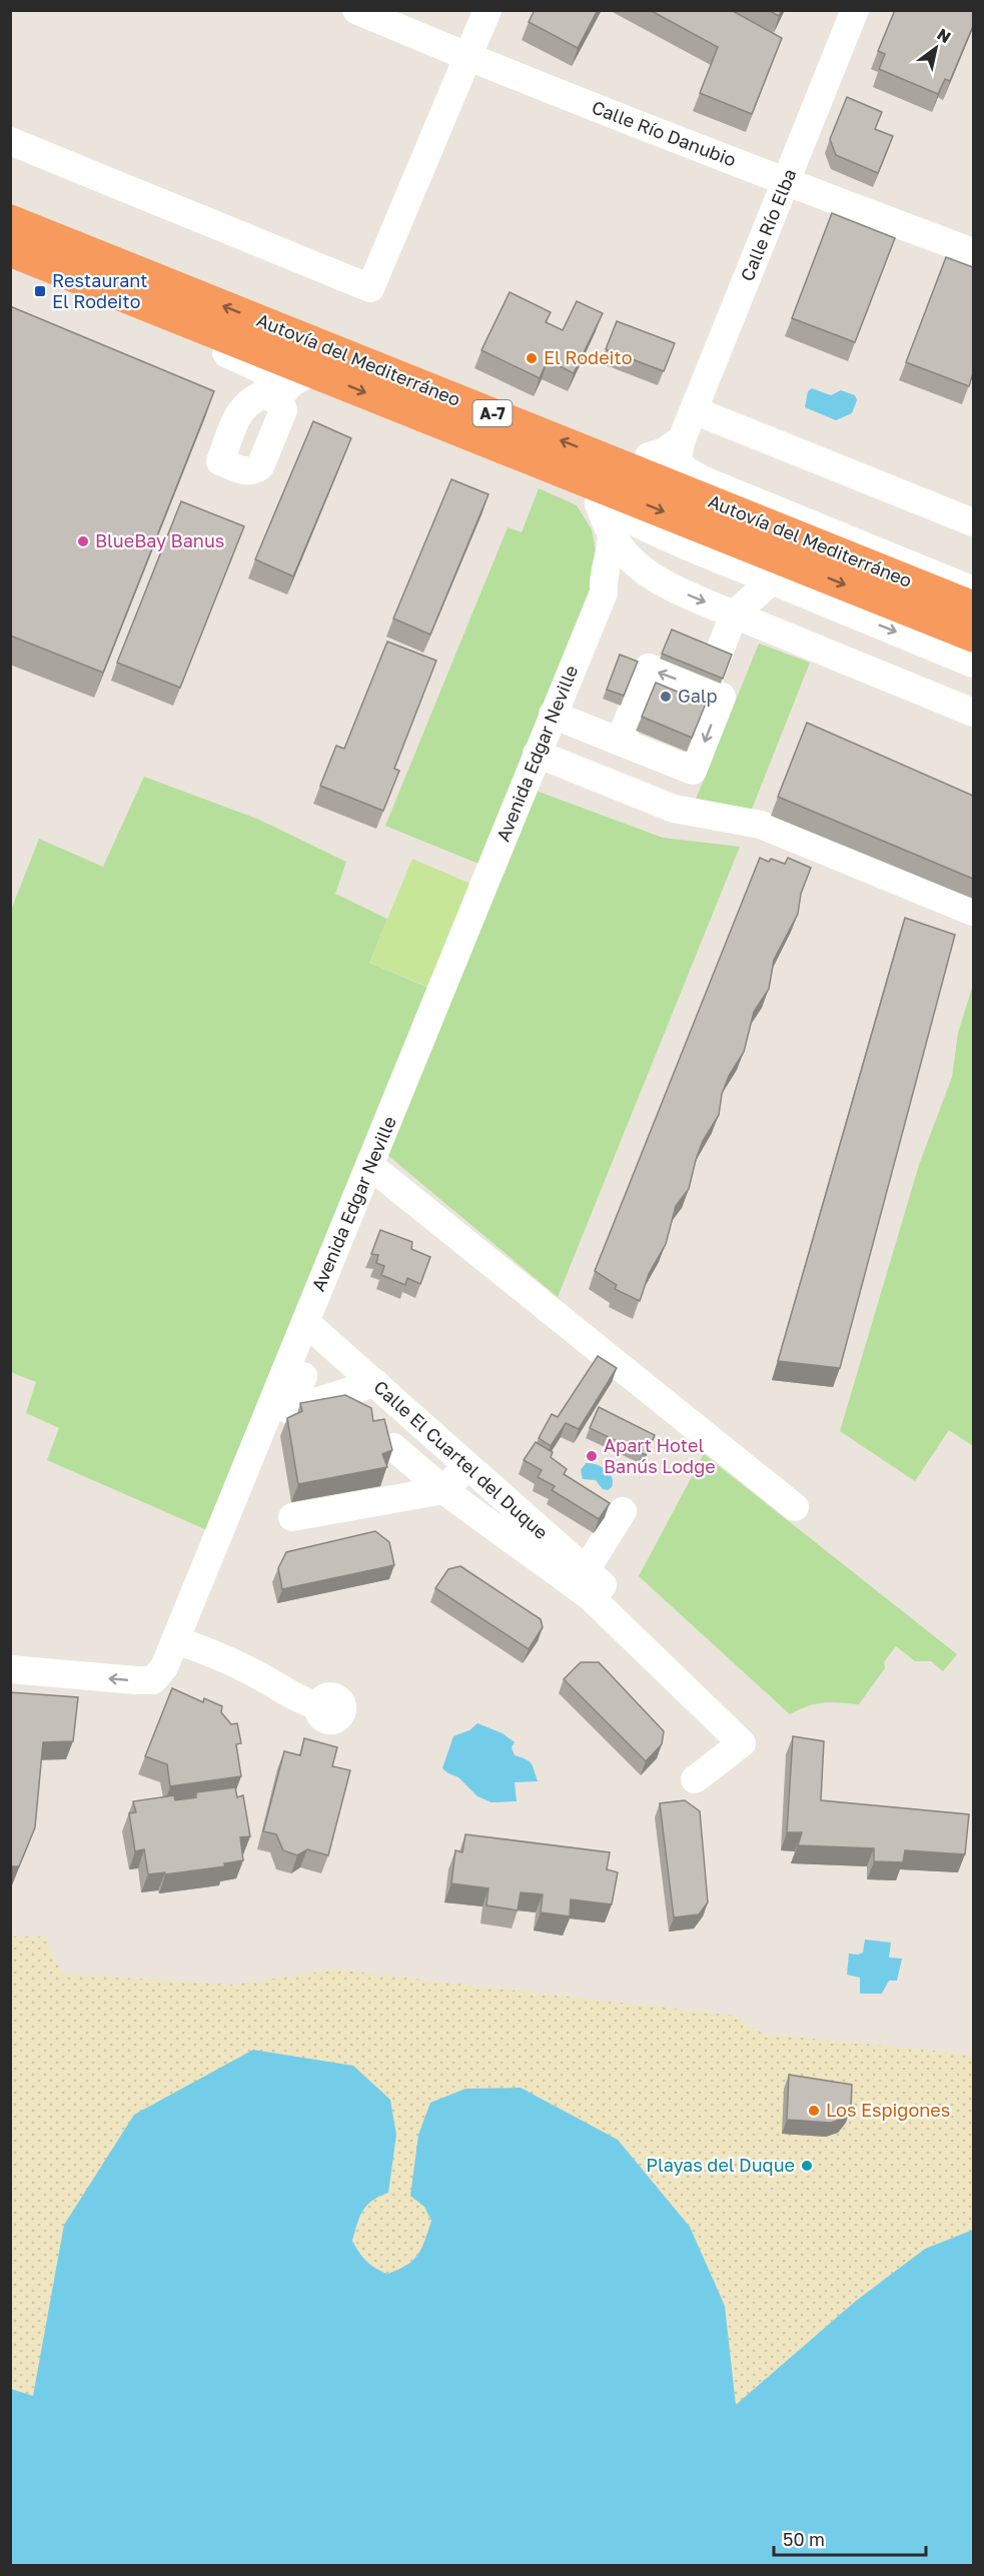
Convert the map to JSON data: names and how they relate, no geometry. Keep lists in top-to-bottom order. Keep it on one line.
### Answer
{"streets":{"highway":["Autovía del Mediterráneo","A-7"],"street":["Calle Río Danubio","Calle Río Elba","Avenida Edgar Neville","Calle El Cuartel del Duque"]},"crossings":[["Calle Río Danubio","Calle Río Elba"],["Avenida Edgar Neville","Calle El Cuartel del Duque"]],"places":{"transit":["Restaurant El Rodeito"],"other":["El Rodeito","BlueBay Banus","Galp","Apart Hotel Banús Lodge","Los Espigones","Playas del Duque"]},"scale_bar":"50 m","north":"top right"}
